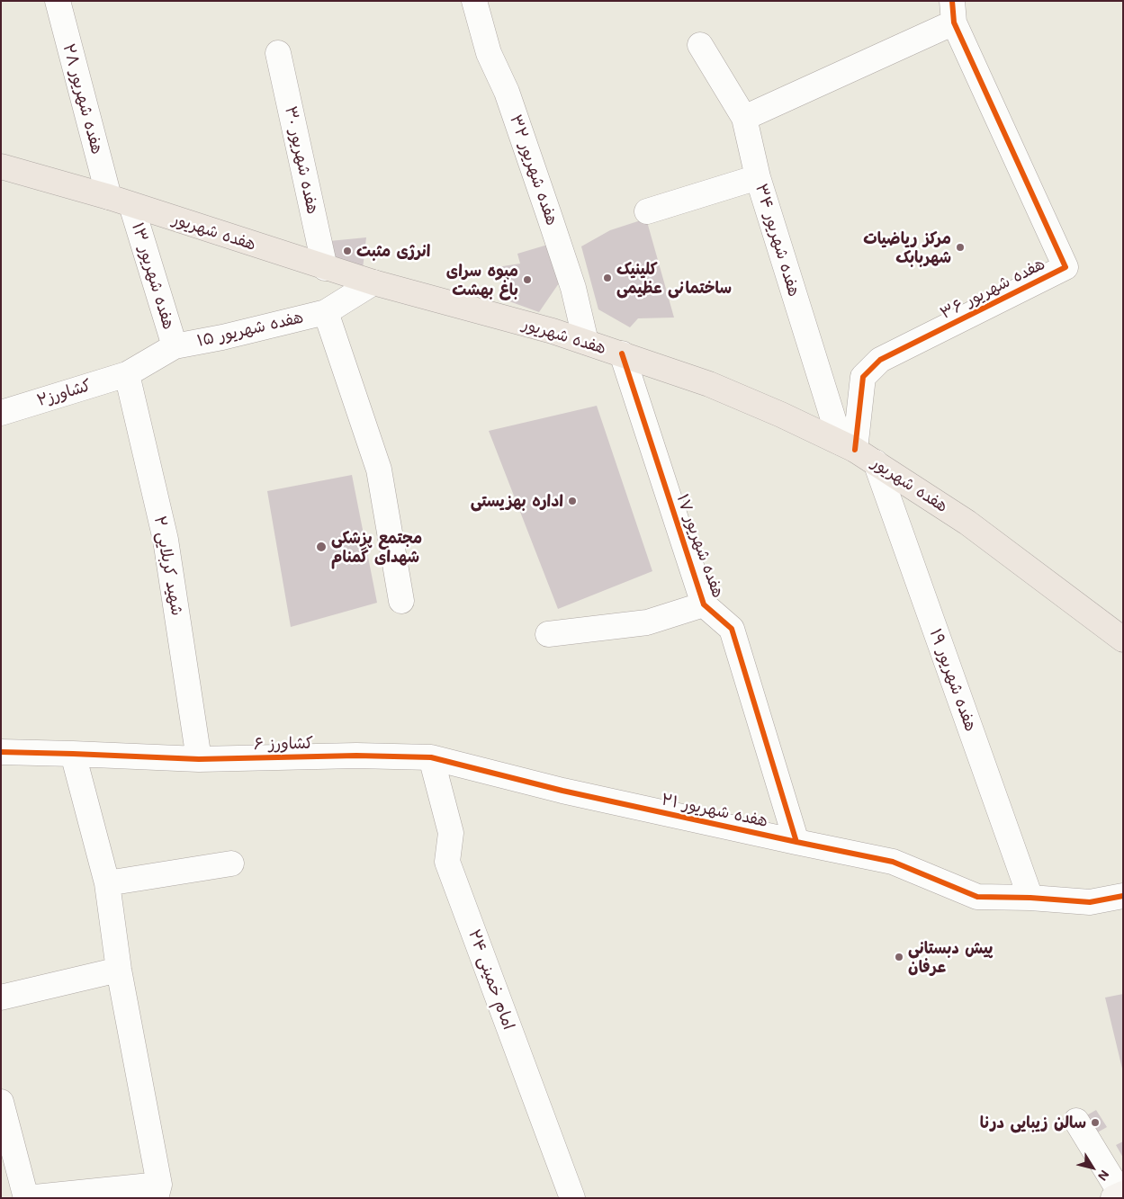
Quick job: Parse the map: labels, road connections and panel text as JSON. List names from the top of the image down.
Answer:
{
  "streets": {
    "main road": ["هفده شهریور"],
    "street": [
      "هفده شهریور ۲۸",
      "هفده شهریور ۳۰",
      "هفده شهریور ۳۲",
      "هفده شهریور ۳۴",
      "هفده شهریور ۱۳",
      "هفده شهریور ۳۶",
      "هفده شهریور ۱۵",
      "کشاورز۲",
      "هفده شهریور ۱۷",
      "شهید کربلایی ۲",
      "هفده شهریور ۱۹",
      "کشاورز ۶",
      "هفده شهریور ۲۱",
      "امام خمینی ۲۴"
    ]
  },
  "crossings": [
    ["هفده شهریور ۲۸", "هفده شهریور"],
    ["هفده شهریور ۳۰", "هفده شهریور"],
    ["هفده شهریور ۳۲", "هفده شهریور"],
    ["هفده شهریور", "هفده شهریور ۳۴"],
    ["هفده شهریور", "هفده شهریور ۱۳"],
    ["هفده شهریور", "هفده شهریور ۳۶"],
    ["هفده شهریور", "هفده شهریور ۱۵"],
    ["هفده شهریور", "هفده شهریور ۱۷"],
    ["هفده شهریور", "هفده شهریور ۱۹"],
    ["هفده شهریور ۳۴", "هفده شهریور ۳۶"],
    ["هفده شهریور ۱۳", "هفده شهریور ۱۵"],
    ["هفده شهریور ۱۵", "کشاورز۲"],
    ["هفده شهریور ۱۵", "شهید کربلایی ۲"],
    ["کشاورز۲", "شهید کربلایی ۲"],
    ["هفده شهریور ۱۷", "هفده شهریور ۲۱"],
    ["شهید کربلایی ۲", "کشاورز ۶"],
    ["هفده شهریور ۱۹", "هفده شهریور ۲۱"],
    ["کشاورز ۶", "هفده شهریور ۲۱"],
    ["کشاورز ۶", "امام خمینی ۲۴"]
  ],
  "places": [
    "مرکز ریاضیات شهربابک",
    "انرژی مثبت",
    "کلینیک ساختمانی عظیمی",
    "میوه سرای باغ بهشت",
    "اداره بهزیستی",
    "مجتمع پزشکی شهدای گمنام",
    "پیش دبستانی عرفان",
    "سالن زیبایی درنا"
  ],
  "north": "bottom right"
}
